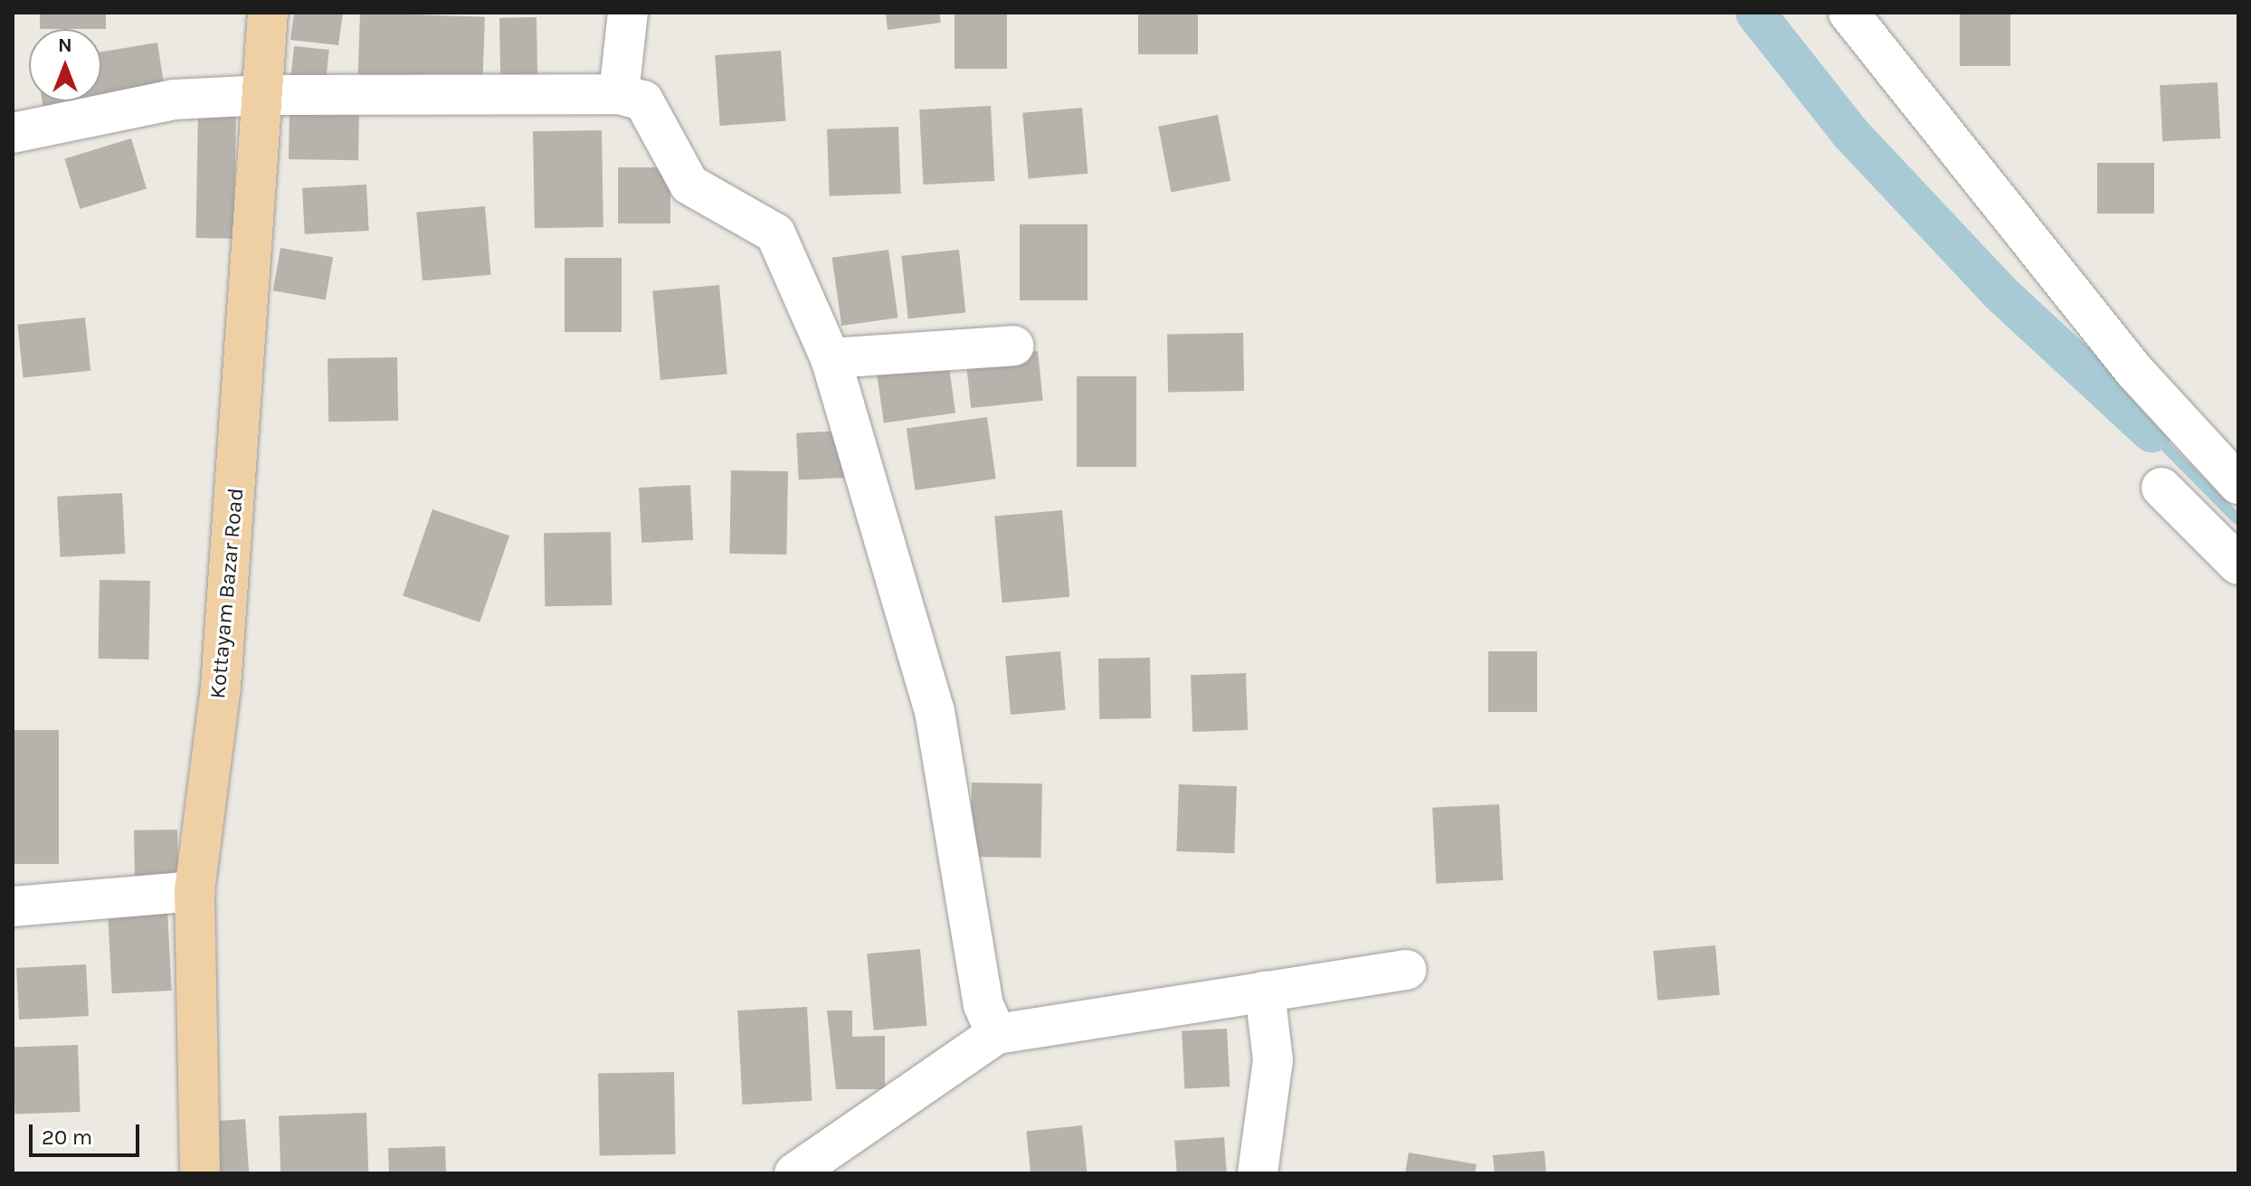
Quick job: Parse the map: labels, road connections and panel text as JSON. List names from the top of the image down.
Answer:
{
  "streets": {
    "main road": ["Kottayam Bazar Road"]
  },
  "scale_bar": "20 m",
  "north": "top"
}
